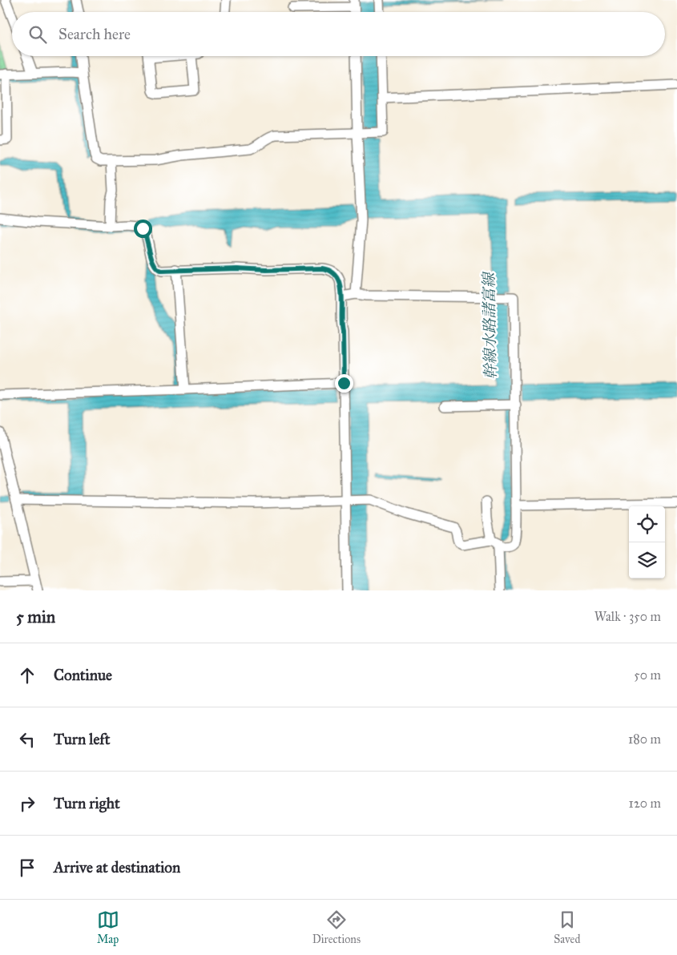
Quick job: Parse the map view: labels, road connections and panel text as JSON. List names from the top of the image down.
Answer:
{
  "water": ["幹線水路諸富線"],
  "page": {
    "search": "Search here",
    "heading": ["5 min", "Walk · 350 m"],
    "list": [
      ["Continue", "50 m"],
      ["Turn left", "180 m"],
      ["Turn right", "120 m"],
      "Arrive at destination"
    ],
    "nav": ["Map", "Directions", "Saved"]
  }
}
